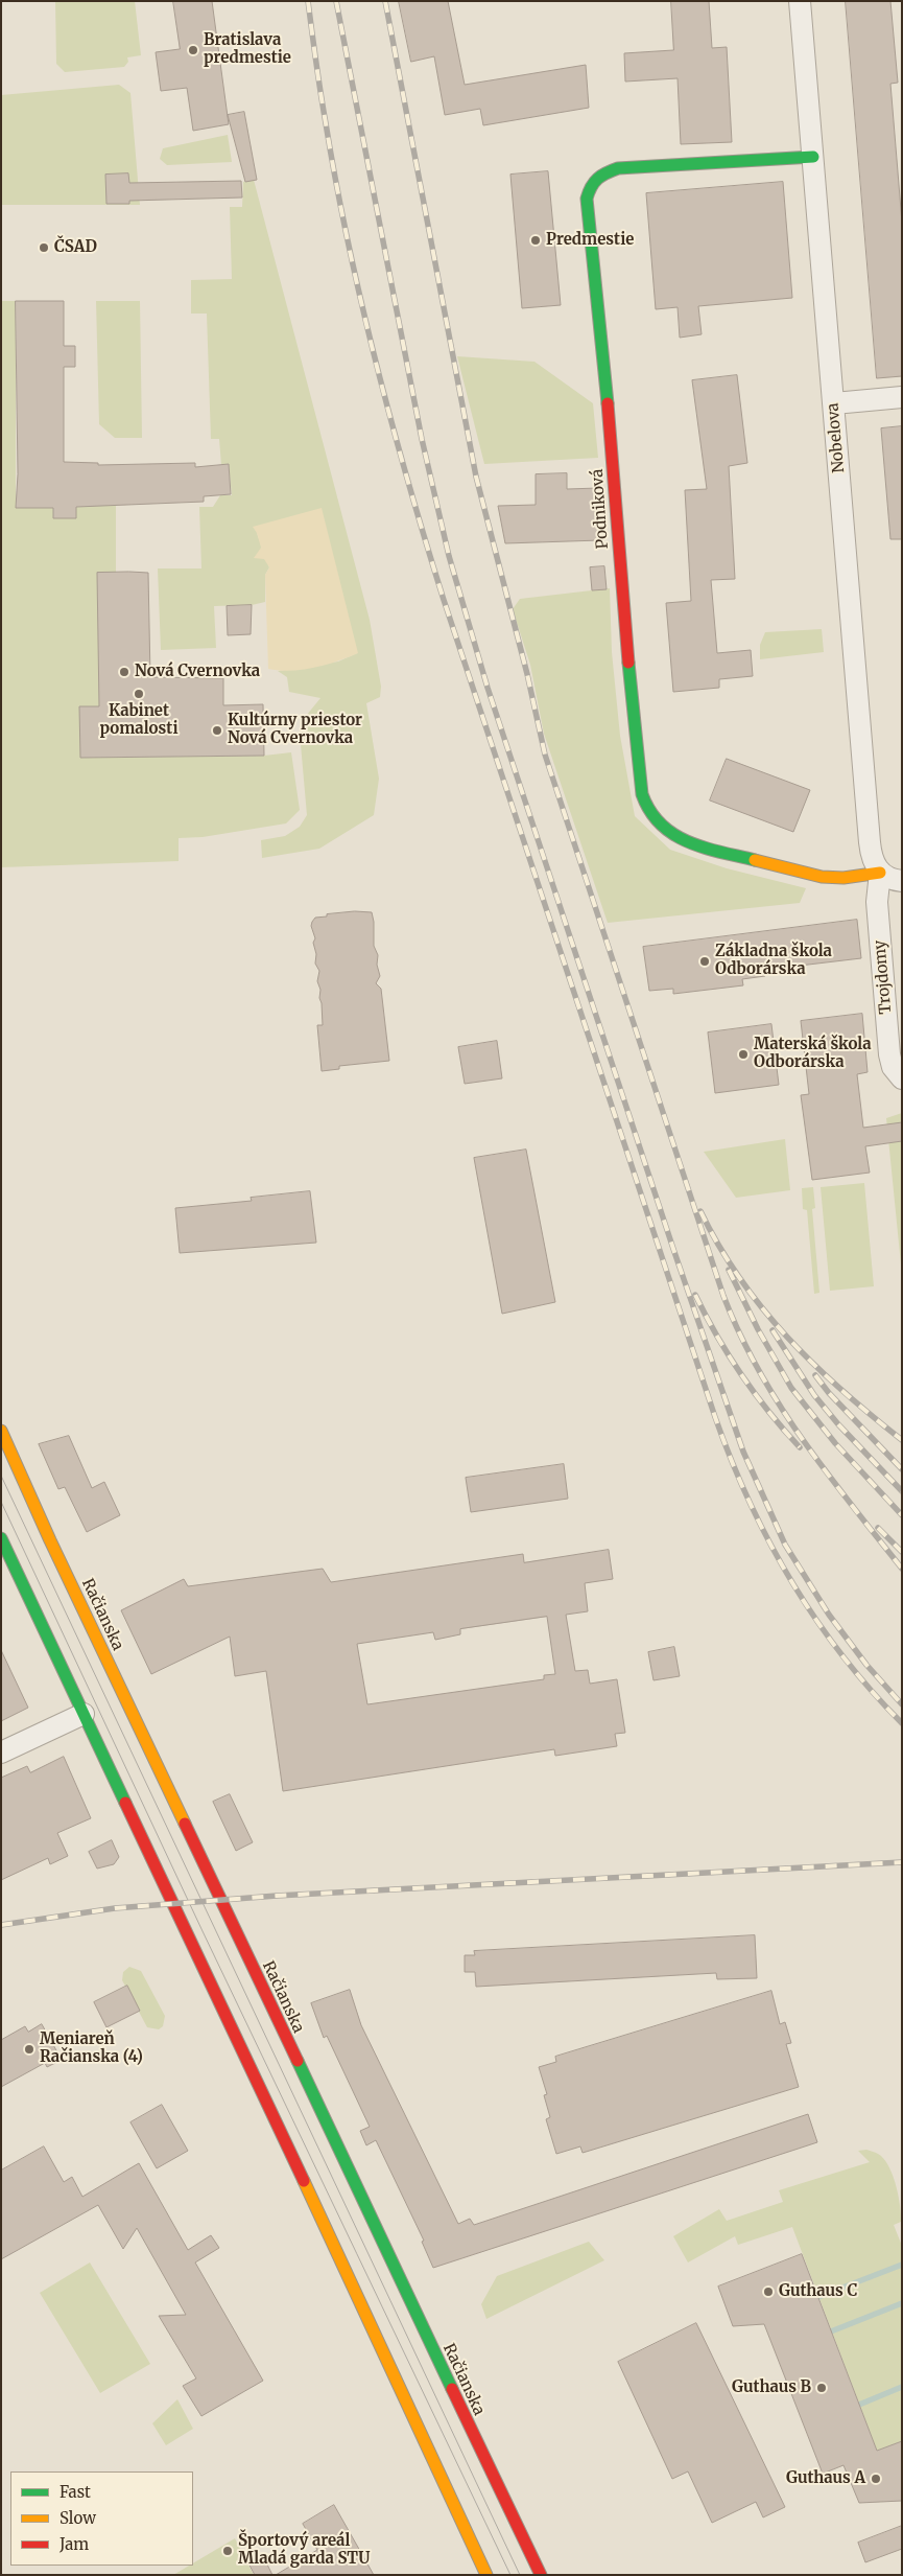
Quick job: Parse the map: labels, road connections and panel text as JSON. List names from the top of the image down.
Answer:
{
  "streets": {
    "main road": ["Podniková", "Račianska"],
    "street": ["Nobelova", "Trojdomy"]
  },
  "crossings": [
    ["Nobelova", "Podniková"],
    ["Nobelova", "Trojdomy"],
    ["Podniková", "Trojdomy"]
  ],
  "places": [
    "Bratislava predmestie",
    "Predmestie",
    "ČSAD",
    "Nová Cvernovka",
    "Kabinet pomalosti",
    "Kultúrny priestor Nová Cvernovka",
    "Základna škola Odborárska",
    "Materská škola Odborárska",
    "Meniareň Račianska (4)",
    "Guthaus C",
    "Guthaus B",
    "Guthaus A",
    "Športový areál Mladá garda STU"
  ],
  "legend": ["Fast", "Slow", "Jam"]
}
